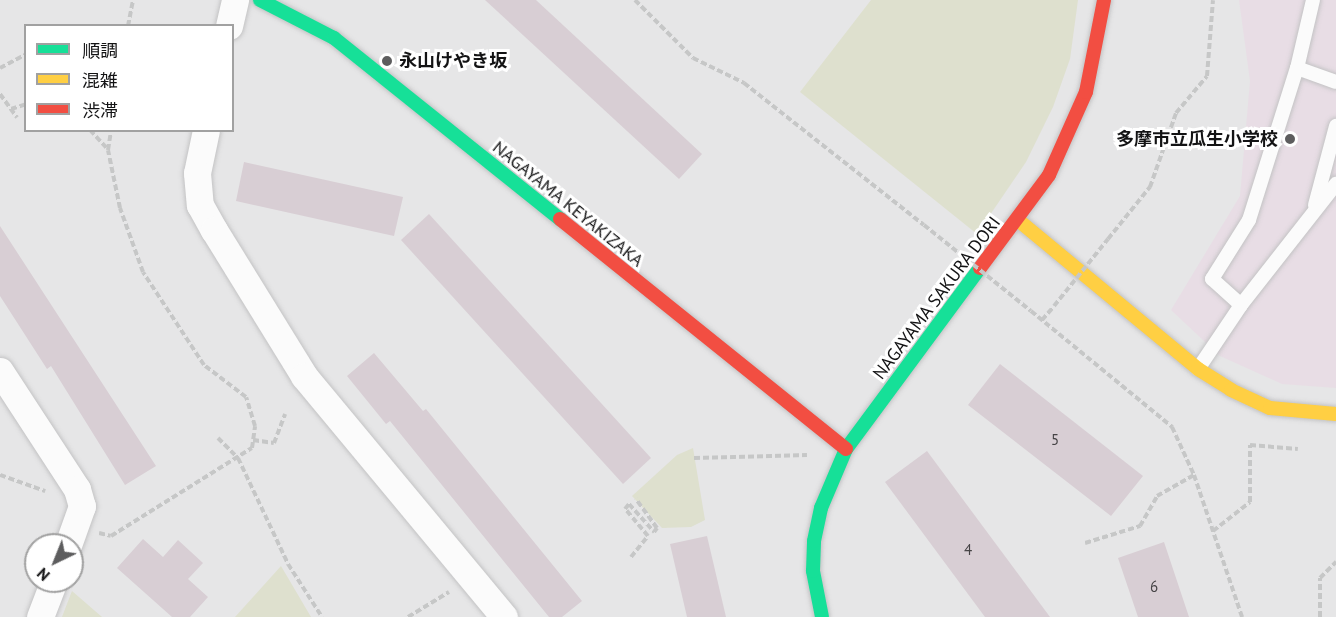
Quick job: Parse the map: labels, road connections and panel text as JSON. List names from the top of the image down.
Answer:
{
  "streets": {
    "street": ["NAGAYAMA KEYAKIZAKA", "NAGAYAMA SAKURA DORI"]
  },
  "crossings": [
    ["NAGAYAMA KEYAKIZAKA", "NAGAYAMA SAKURA DORI"]
  ],
  "places": ["永山けやき坂", "多摩市立瓜生小学校"],
  "house_numbers": ["5", "4", "6"],
  "legend": ["順調", "混雑", "渋滞"],
  "north": "bottom left"
}
